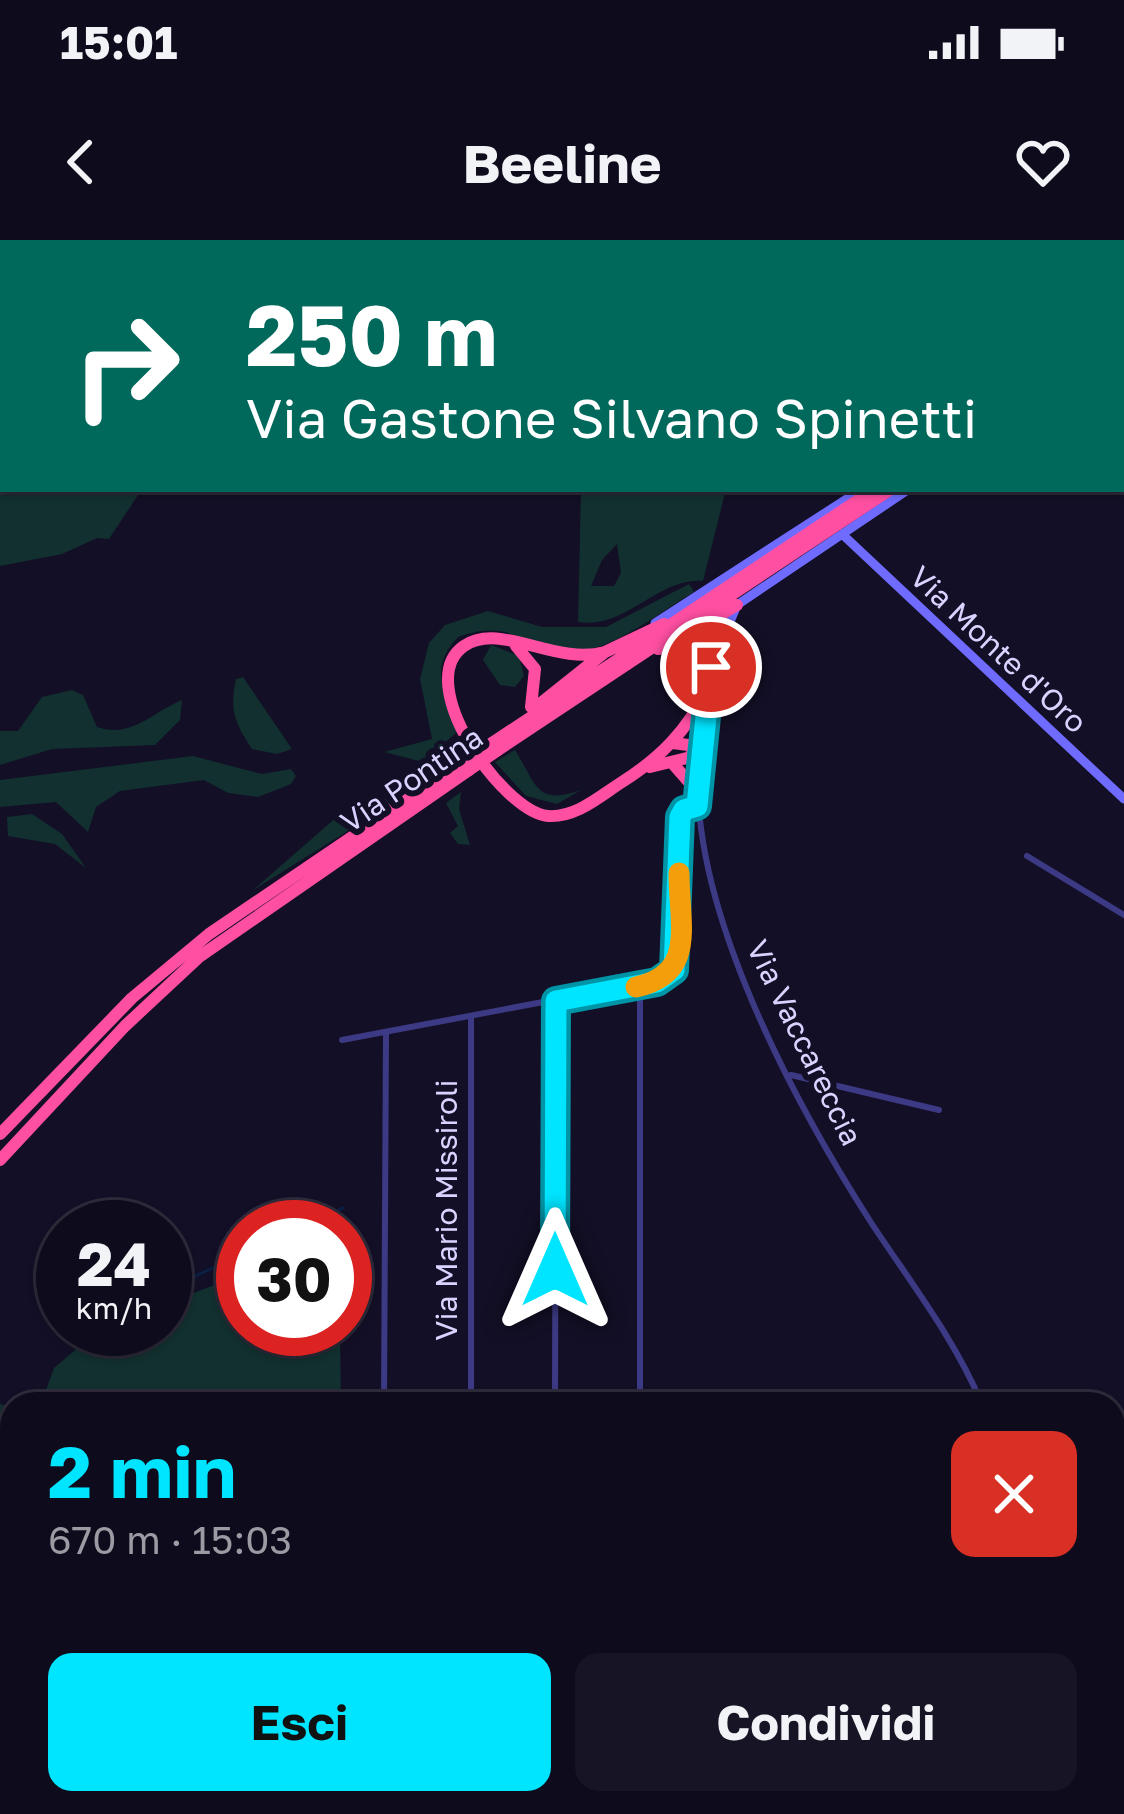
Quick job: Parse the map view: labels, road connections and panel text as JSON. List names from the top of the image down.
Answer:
{
  "streets": {
    "highway": ["Via Pontina"],
    "street": ["Via Monte d'Oro", "Via Vaccareccia", "Via Mario Missiroli"]
  },
  "page": {
    "status": "15:01",
    "header": "Beeline",
    "turn": ["250 m", "Via Gastone Silvano Spinetti"],
    "speed": "24 km/h",
    "limit": "30",
    "heading": ["2 min", "670 m · 15:03"],
    "buttons": ["Esci", "Condividi"]
  }
}
